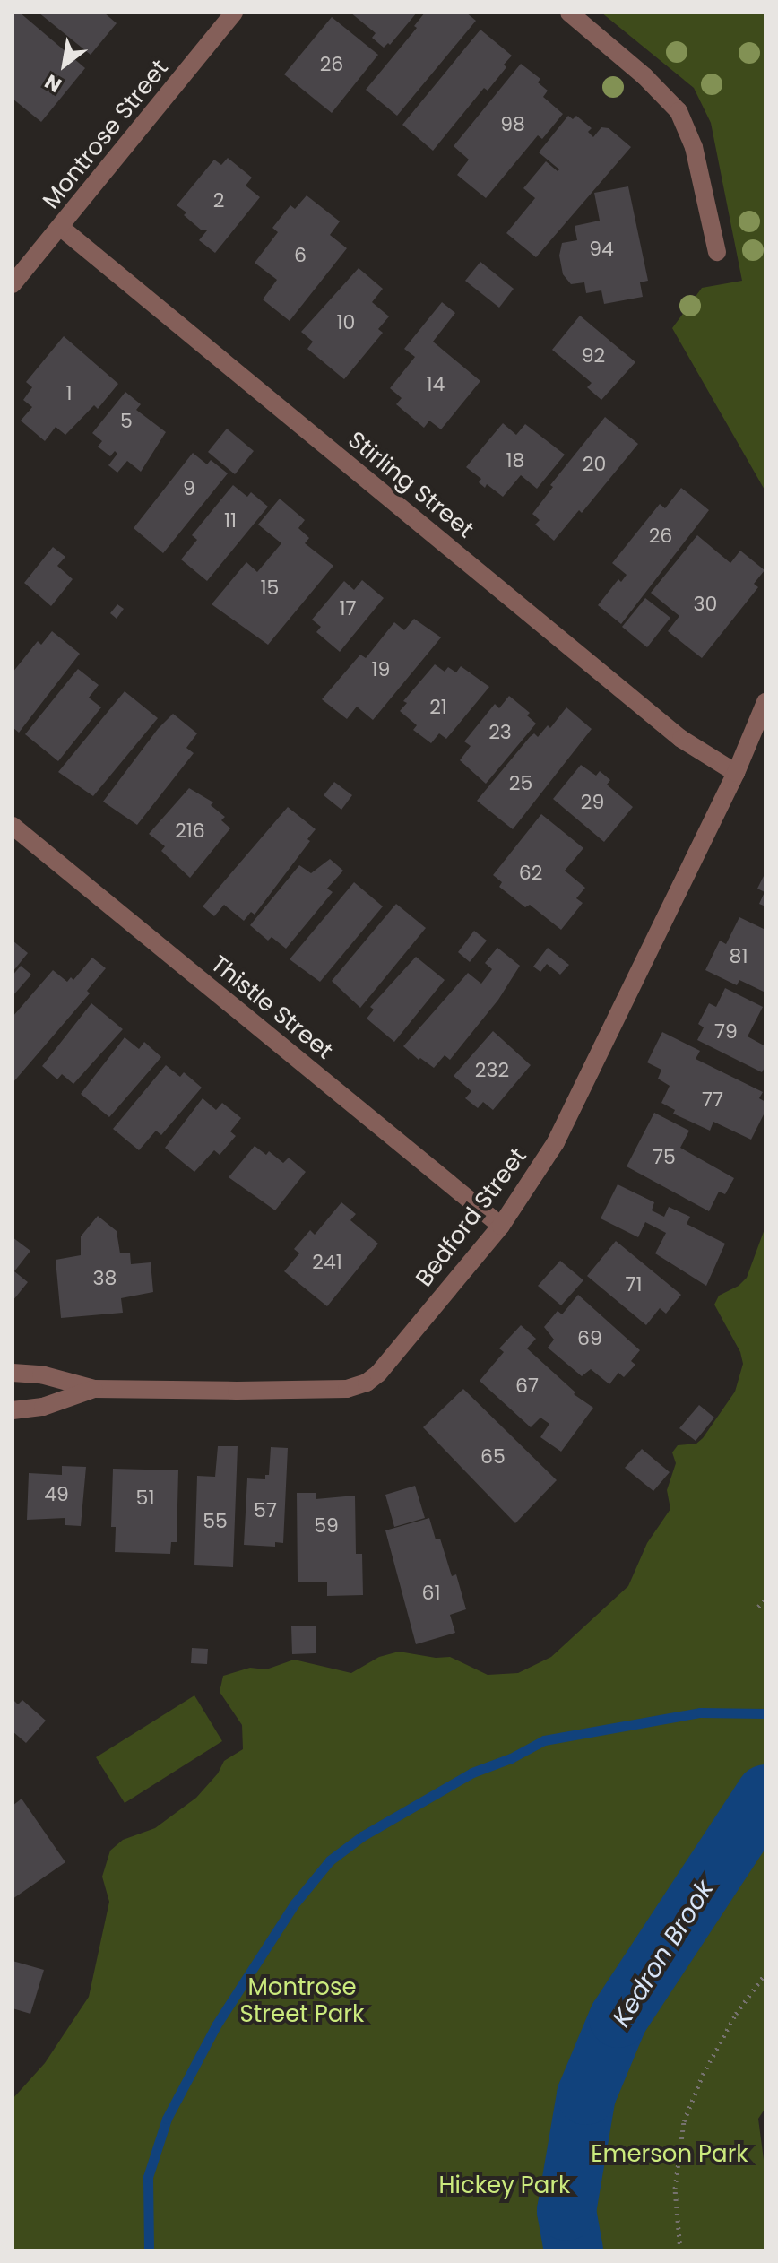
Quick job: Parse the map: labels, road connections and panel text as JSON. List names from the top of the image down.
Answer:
{
  "streets": {
    "street": [
      "Montrose Street",
      "Stirling Street",
      "Thistle Street",
      "Bedford Street"
    ]
  },
  "crossings": [
    ["Montrose Street", "Stirling Street"],
    ["Stirling Street", "Bedford Street"],
    ["Thistle Street", "Bedford Street"]
  ],
  "water": ["Kedron Brook"],
  "parks": ["Montrose Street Park", "Emerson Park", "Hickey Park"],
  "house_numbers": [
    "26",
    "98",
    "2",
    "94",
    "6",
    "10",
    "92",
    "14",
    "1",
    "5",
    "18",
    "20",
    "9",
    "11",
    "26",
    "15",
    "30",
    "17",
    "19",
    "21",
    "23",
    "25",
    "29",
    "216",
    "62",
    "81",
    "79",
    "232",
    "77",
    "75",
    "241",
    "38",
    "71",
    "69",
    "67",
    "65",
    "49",
    "51",
    "57",
    "55",
    "59",
    "61"
  ],
  "north": "bottom left"
}
